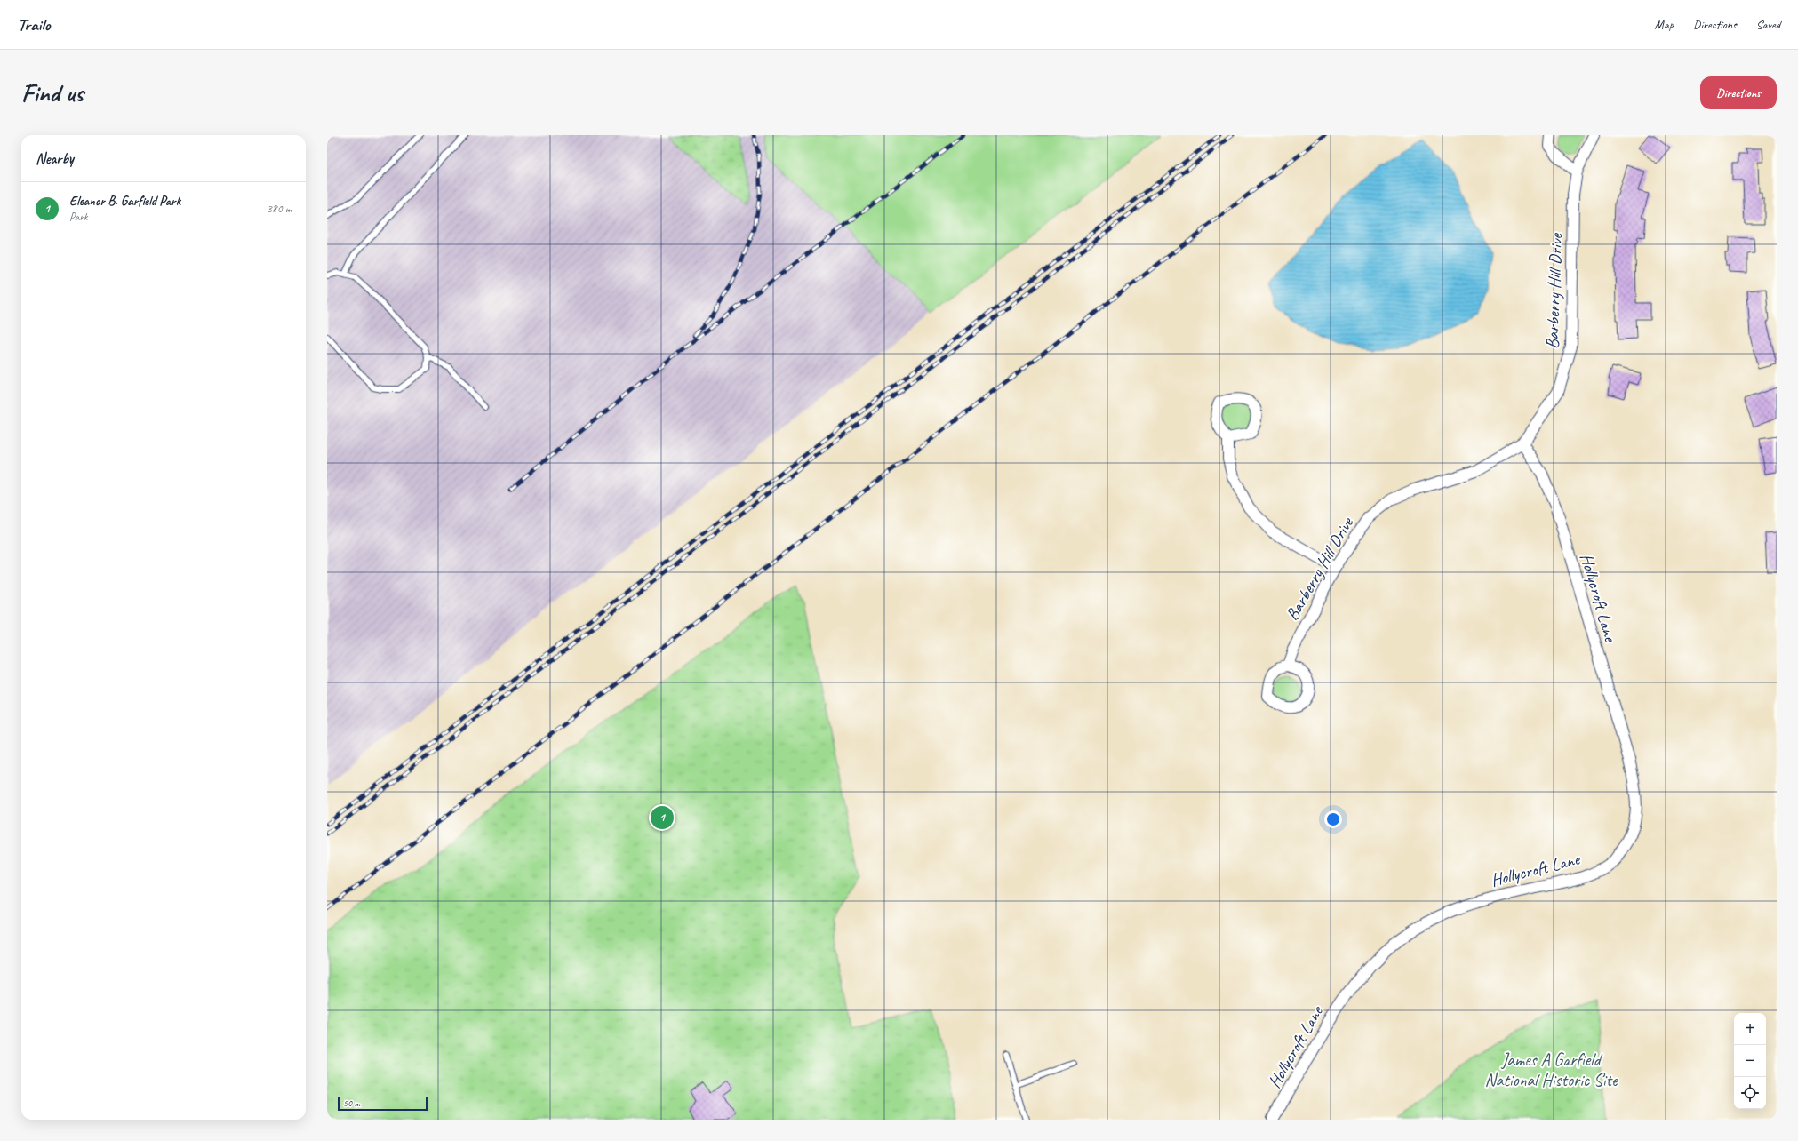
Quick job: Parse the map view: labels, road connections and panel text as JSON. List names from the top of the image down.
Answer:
{
  "streets": {
    "street": ["Barberry Hill Drive", "Hollycroft Lane"]
  },
  "crossings": [
    ["Barberry Hill Drive", "Hollycroft Lane"]
  ],
  "parks": ["James A Garfield National Historic Site"],
  "scale_bar": "50 m",
  "page": {
    "header": "Trailo",
    "nav": ["Map", "Directions", "Saved"],
    "buttons": "Directions",
    "title": "Find us",
    "heading": "Nearby",
    "list": [
      {
        "mark": "1",
        "name": "Eleanor B. Garfield Park",
        "note": "Park",
        "value": "380 m"
      }
    ],
    "pins": "1",
    "map_buttons": ["+", "−"],
    "scale": "50 m"
  }
}
